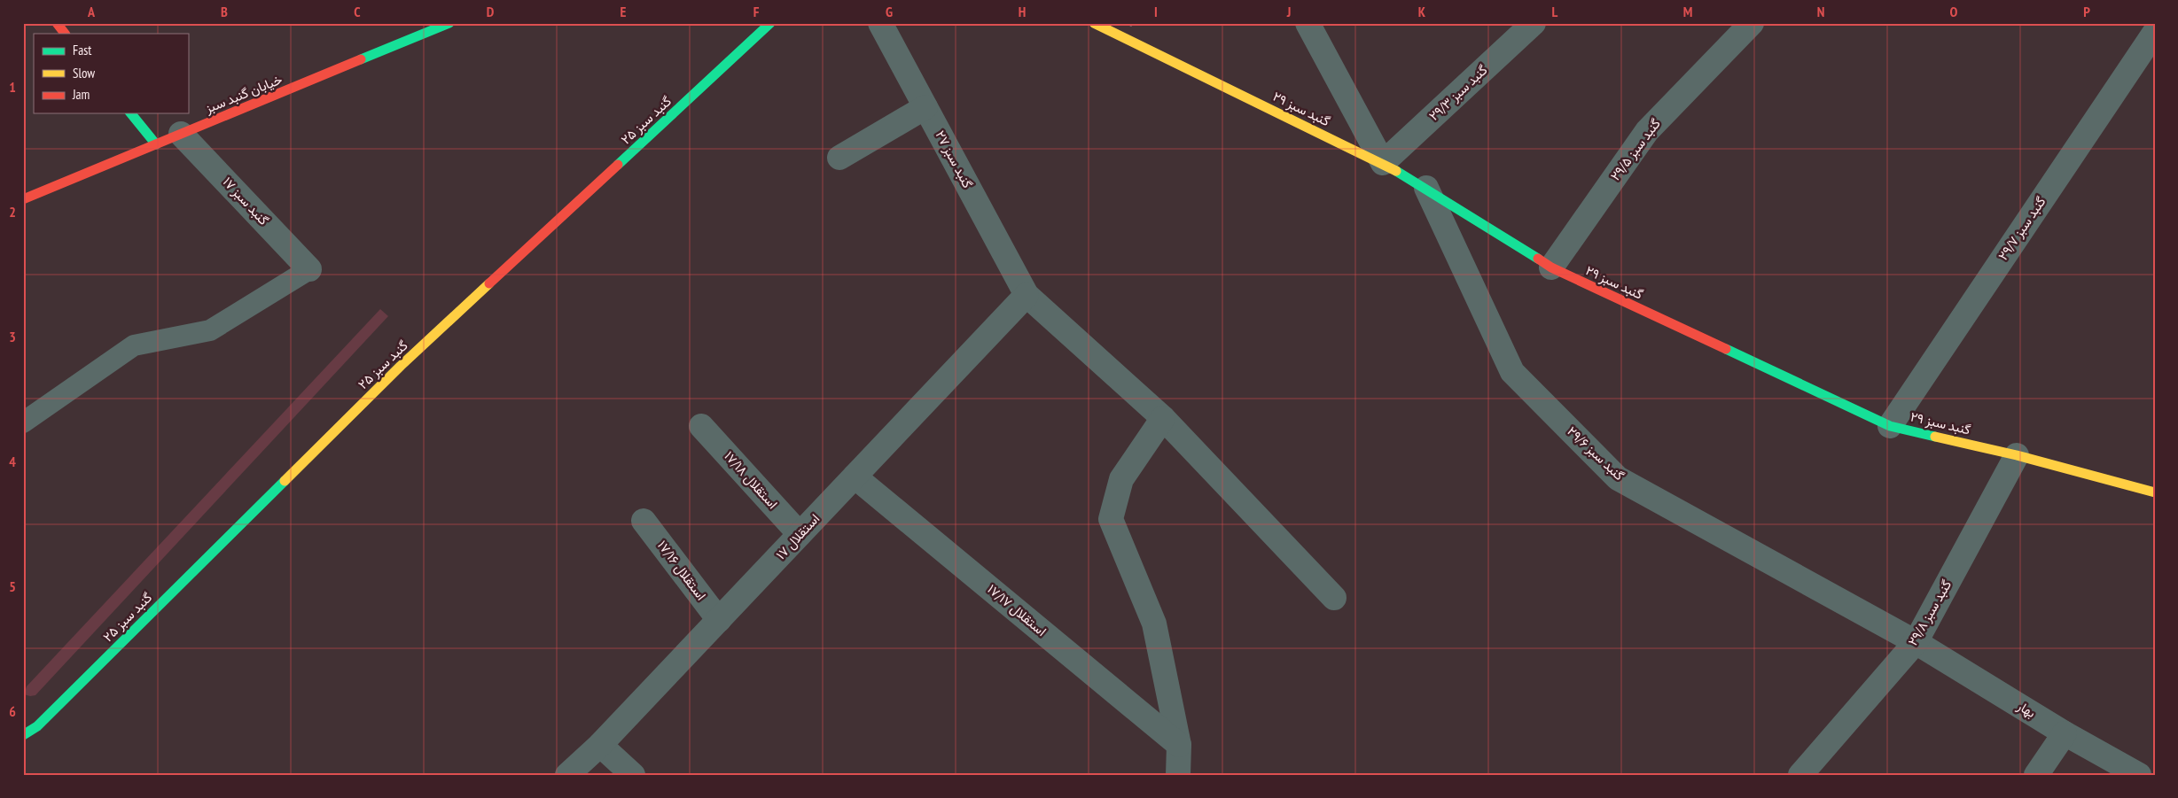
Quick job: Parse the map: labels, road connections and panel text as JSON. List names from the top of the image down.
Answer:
{
  "streets": {
    "street": [
      "گنبد سبز ۲۹/۳",
      "خیابان گنبد سبز",
      "گنبد سبز ۲۹",
      "گنبد سبز ۲۵",
      "گنبد سبز ۲۹/۵",
      "گنبد سبز ۲۷",
      "گنبد سبز ۱۷",
      "گنبد سبز ۲۹/۷",
      "گنبد سبز ۲۹/۶",
      "استقلال ۱۷/۱۸",
      "استقلال ۱۷",
      "استقلال ۱۷/۱۶",
      "استقلال ۱۷/۱۷",
      "گنبد سبز ۲۹/۸",
      "بهار"
    ]
  },
  "crossings": [
    ["گنبد سبز ۲۹/۳", "گنبد سبز ۲۹"],
    ["خیابان گنبد سبز", "گنبد سبز ۱۷"],
    ["گنبد سبز ۲۹", "گنبد سبز ۲۹/۵"],
    ["گنبد سبز ۲۹", "گنبد سبز ۲۹/۷"],
    ["گنبد سبز ۲۹", "گنبد سبز ۲۹/۶"],
    ["گنبد سبز ۲۹", "گنبد سبز ۲۹/۸"],
    ["گنبد سبز ۲۷", "استقلال ۱۷"],
    ["گنبد سبز ۲۹/۶", "گنبد سبز ۲۹/۸"],
    ["گنبد سبز ۲۹/۶", "بهار"],
    ["استقلال ۱۷/۱۸", "استقلال ۱۷"],
    ["استقلال ۱۷", "استقلال ۱۷/۱۶"],
    ["استقلال ۱۷", "استقلال ۱۷/۱۷"],
    ["گنبد سبز ۲۹/۸", "بهار"]
  ],
  "legend": ["Fast", "Slow", "Jam"],
  "grid": {
    "columns": [
      "A",
      "B",
      "C",
      "D",
      "E",
      "F",
      "G",
      "H",
      "I",
      "J",
      "K",
      "L",
      "M",
      "N",
      "O",
      "P"
    ],
    "rows": [
      "1",
      "2",
      "3",
      "4",
      "5",
      "6"
    ]
  }
}
